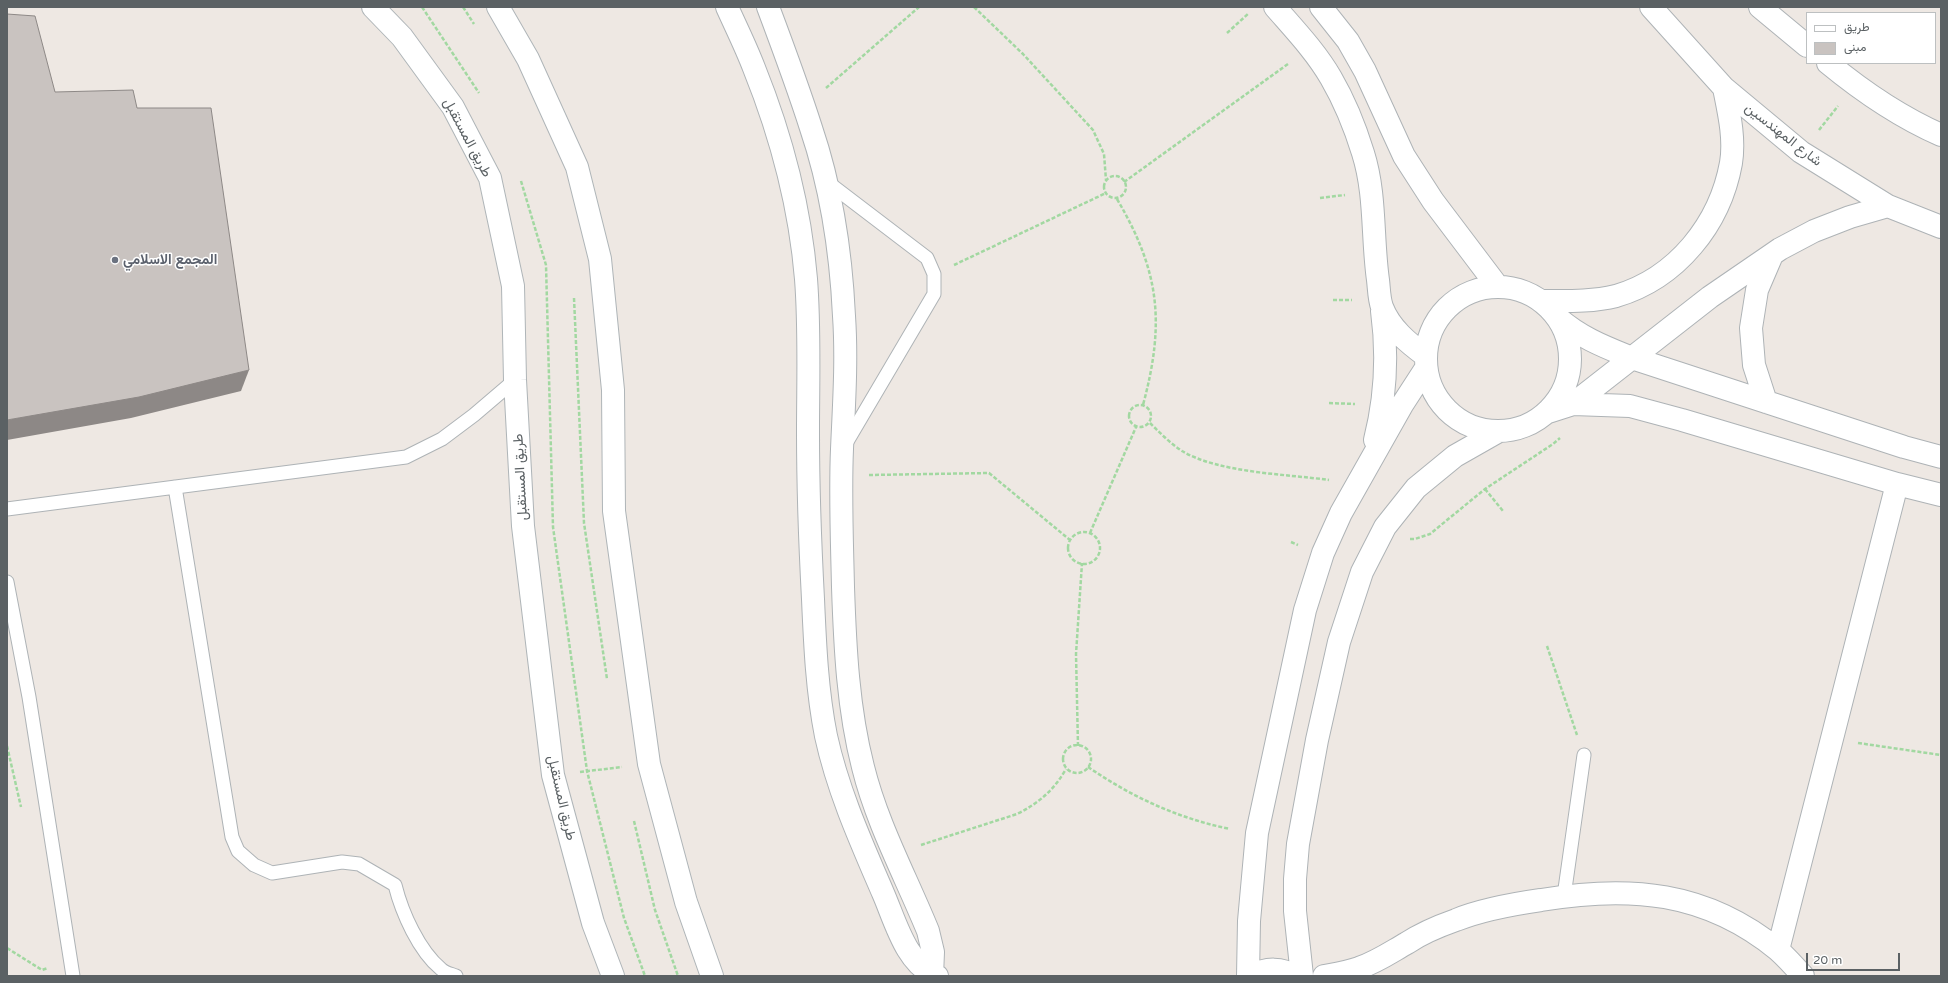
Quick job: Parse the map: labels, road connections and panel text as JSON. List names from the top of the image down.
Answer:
{
  "streets": {
    "street": ["شارع المهندسين", "طريق المستقبل"]
  },
  "places": ["المجمع الاسلامي"],
  "legend": ["طريق", "مبنى"],
  "scale_bar": "20 m"
}
